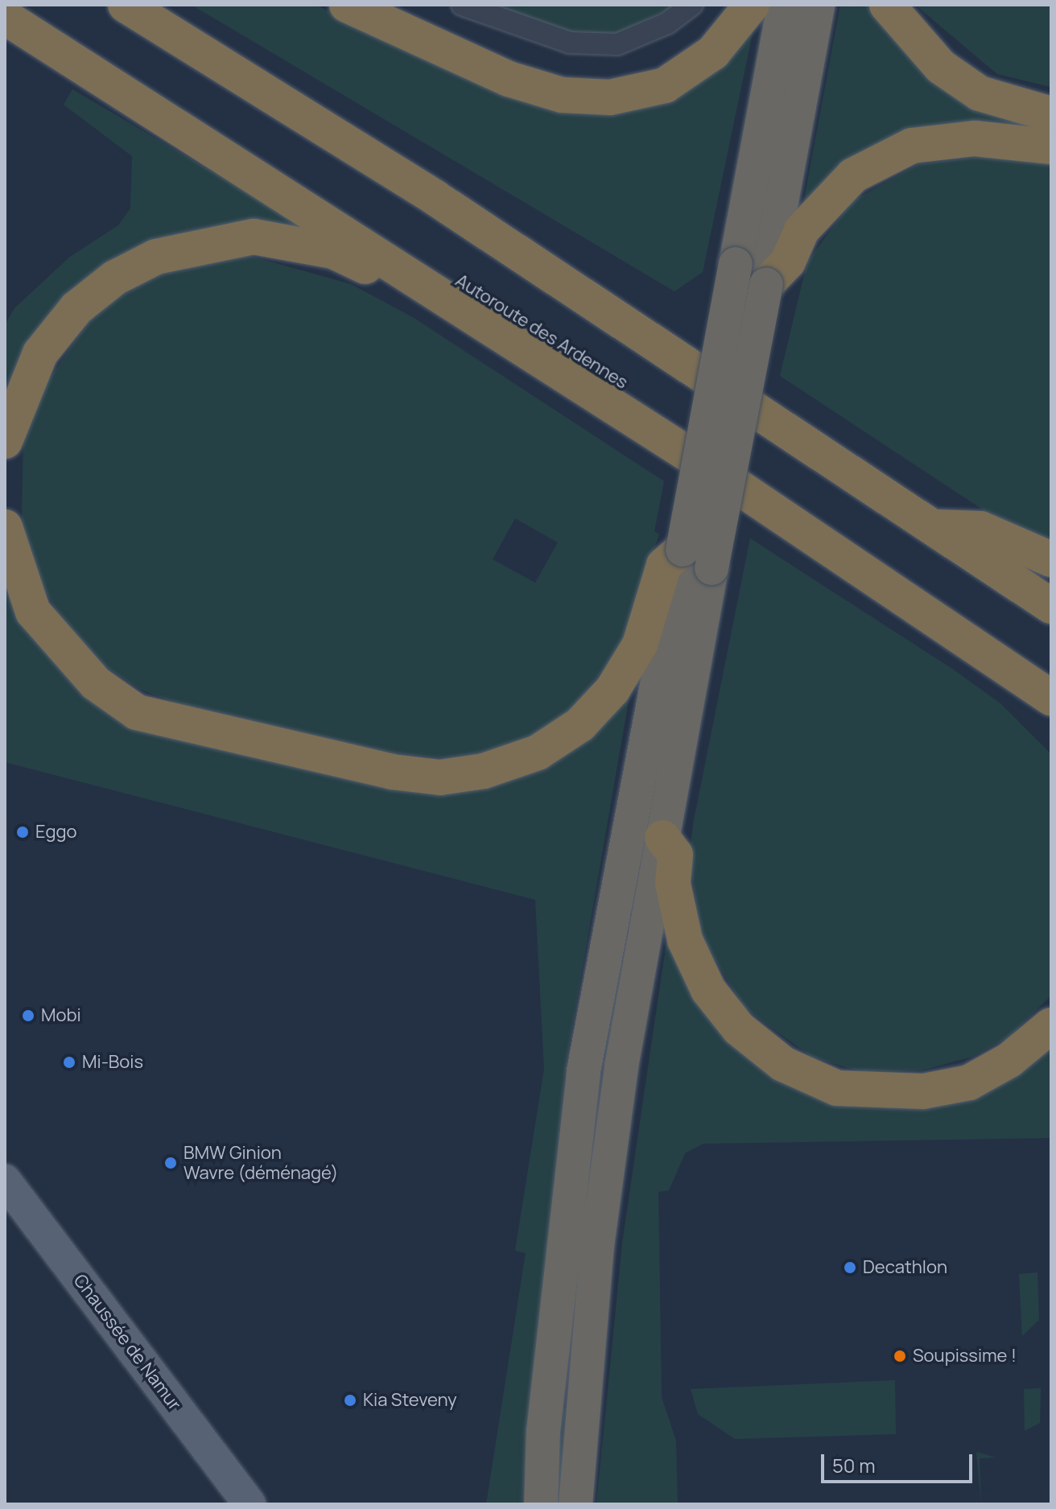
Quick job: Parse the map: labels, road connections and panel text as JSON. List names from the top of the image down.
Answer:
{
  "streets": {
    "highway": ["Autoroute des Ardennes"],
    "main road": ["Chaussée de Namur"]
  },
  "places": [
    "Eggo",
    "Mobi",
    "Mi-Bois",
    "BMW Ginion Wavre (déménagé)",
    "Decathlon",
    "Soupissime !",
    "Kia Steveny"
  ],
  "scale_bar": "50 m"
}
